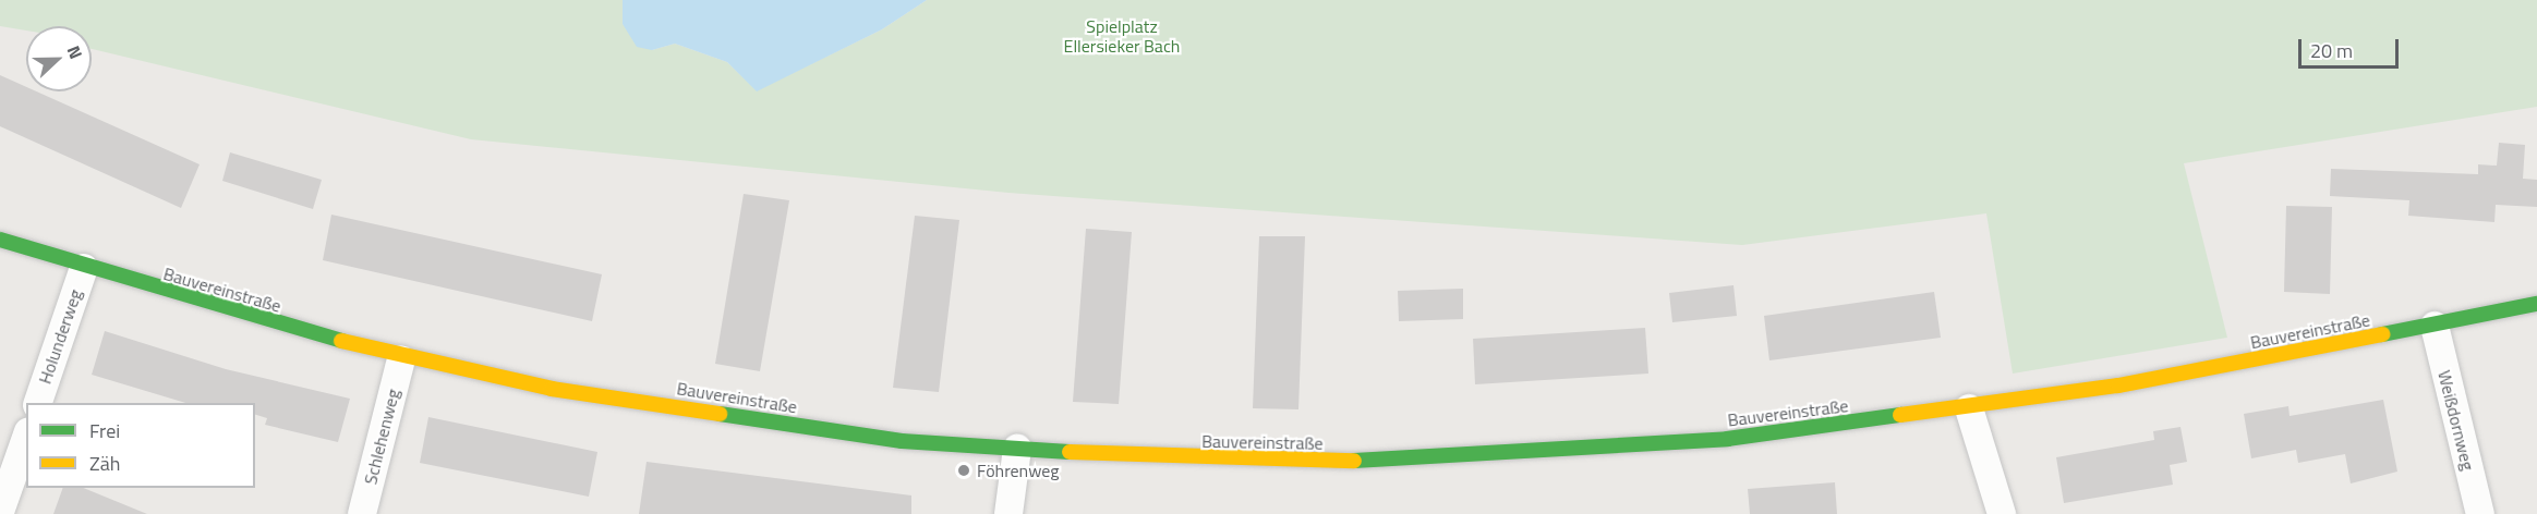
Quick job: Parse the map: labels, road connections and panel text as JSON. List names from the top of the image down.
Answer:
{
  "streets": {
    "street": [
      "Bauvereinstraße",
      "Holunderweg",
      "Weißdornweg",
      "Schlehenweg"
    ]
  },
  "crossings": [
    ["Bauvereinstraße", "Holunderweg"],
    ["Bauvereinstraße", "Weißdornweg"],
    ["Bauvereinstraße", "Schlehenweg"]
  ],
  "parks": ["Spielplatz Ellersieker Bach"],
  "places": ["Föhrenweg"],
  "legend": ["Frei", "Zäh"],
  "scale_bar": "20 m",
  "north": "right"
}
